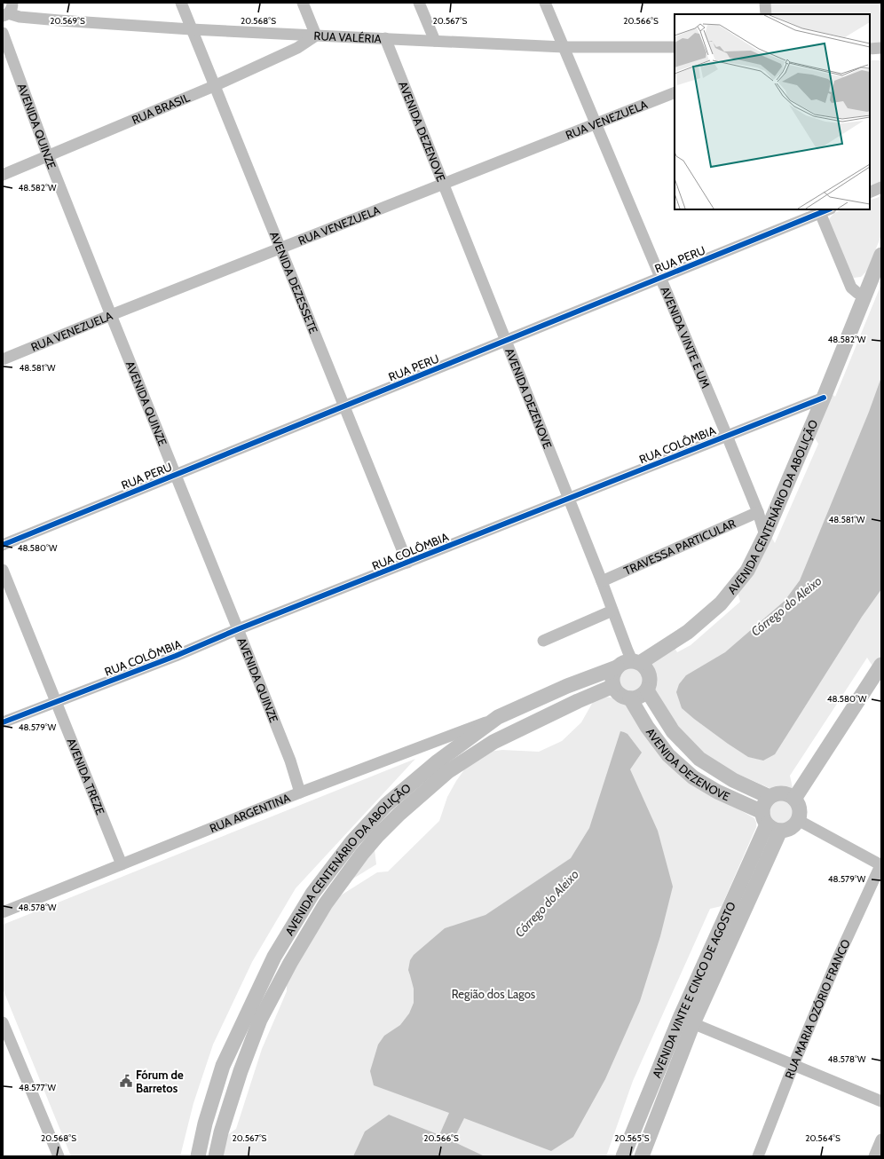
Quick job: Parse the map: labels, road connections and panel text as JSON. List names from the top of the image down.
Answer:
{
  "streets": {
    "street": [
      "RUA VALÉRIA",
      "RUA BRASIL",
      "RUA VENEZUELA",
      "AVENIDA QUINZE",
      "AVENIDA DEZENOVE",
      "RUA PERU",
      "AVENIDA DEZESSETE",
      "AVENIDA VINTE E UM",
      "RUA COLÔMBIA",
      "AVENIDA CENTENÁRIO DA ABOLIÇÃO",
      "TRAVESSA PARTICULAR",
      "AVENIDA TREZE",
      "RUA ARGENTINA",
      "AVENIDA VINTE E CINCO DE AGOSTO",
      "RUA MARIA OZÓRIO FRANCO"
    ]
  },
  "crossings": [
    ["RUA VALÉRIA", "RUA BRASIL"],
    ["RUA VALÉRIA", "AVENIDA DEZENOVE"],
    ["RUA VALÉRIA", "AVENIDA DEZESSETE"],
    ["RUA VALÉRIA", "AVENIDA VINTE E UM"],
    ["RUA BRASIL", "AVENIDA QUINZE"],
    ["RUA BRASIL", "AVENIDA DEZESSETE"],
    ["RUA VENEZUELA", "AVENIDA QUINZE"],
    ["RUA VENEZUELA", "AVENIDA DEZENOVE"],
    ["RUA VENEZUELA", "AVENIDA DEZESSETE"],
    ["RUA VENEZUELA", "AVENIDA VINTE E UM"],
    ["AVENIDA QUINZE", "RUA PERU"],
    ["AVENIDA QUINZE", "RUA COLÔMBIA"],
    ["AVENIDA QUINZE", "RUA ARGENTINA"],
    ["AVENIDA DEZENOVE", "RUA PERU"],
    ["AVENIDA DEZENOVE", "RUA COLÔMBIA"],
    ["AVENIDA DEZENOVE", "AVENIDA CENTENÁRIO DA ABOLIÇÃO"],
    ["AVENIDA DEZENOVE", "TRAVESSA PARTICULAR"],
    ["AVENIDA DEZENOVE", "AVENIDA VINTE E CINCO DE AGOSTO"],
    ["RUA PERU", "AVENIDA DEZESSETE"],
    ["RUA PERU", "AVENIDA VINTE E UM"],
    ["AVENIDA DEZESSETE", "RUA COLÔMBIA"],
    ["AVENIDA VINTE E UM", "RUA COLÔMBIA"],
    ["AVENIDA VINTE E UM", "AVENIDA CENTENÁRIO DA ABOLIÇÃO"],
    ["AVENIDA VINTE E UM", "TRAVESSA PARTICULAR"],
    ["RUA COLÔMBIA", "AVENIDA CENTENÁRIO DA ABOLIÇÃO"],
    ["RUA COLÔMBIA", "AVENIDA TREZE"],
    ["AVENIDA CENTENÁRIO DA ABOLIÇÃO", "RUA ARGENTINA"],
    ["AVENIDA TREZE", "RUA ARGENTINA"]
  ],
  "water": ["Córrego do Aleixo"],
  "parks": ["Região dos Lagos"],
  "places": {
    "public building": ["Fórum de Barretos"]
  },
  "coordinates": [
    "20.569°S",
    "20.568°S",
    "20.567°S",
    "20.566°S",
    "48.582°W",
    "48.581°W",
    "48.580°W",
    "48.579°W",
    "48.578°W",
    "48.577°W",
    "20.565°S",
    "20.564°S"
  ]
}
